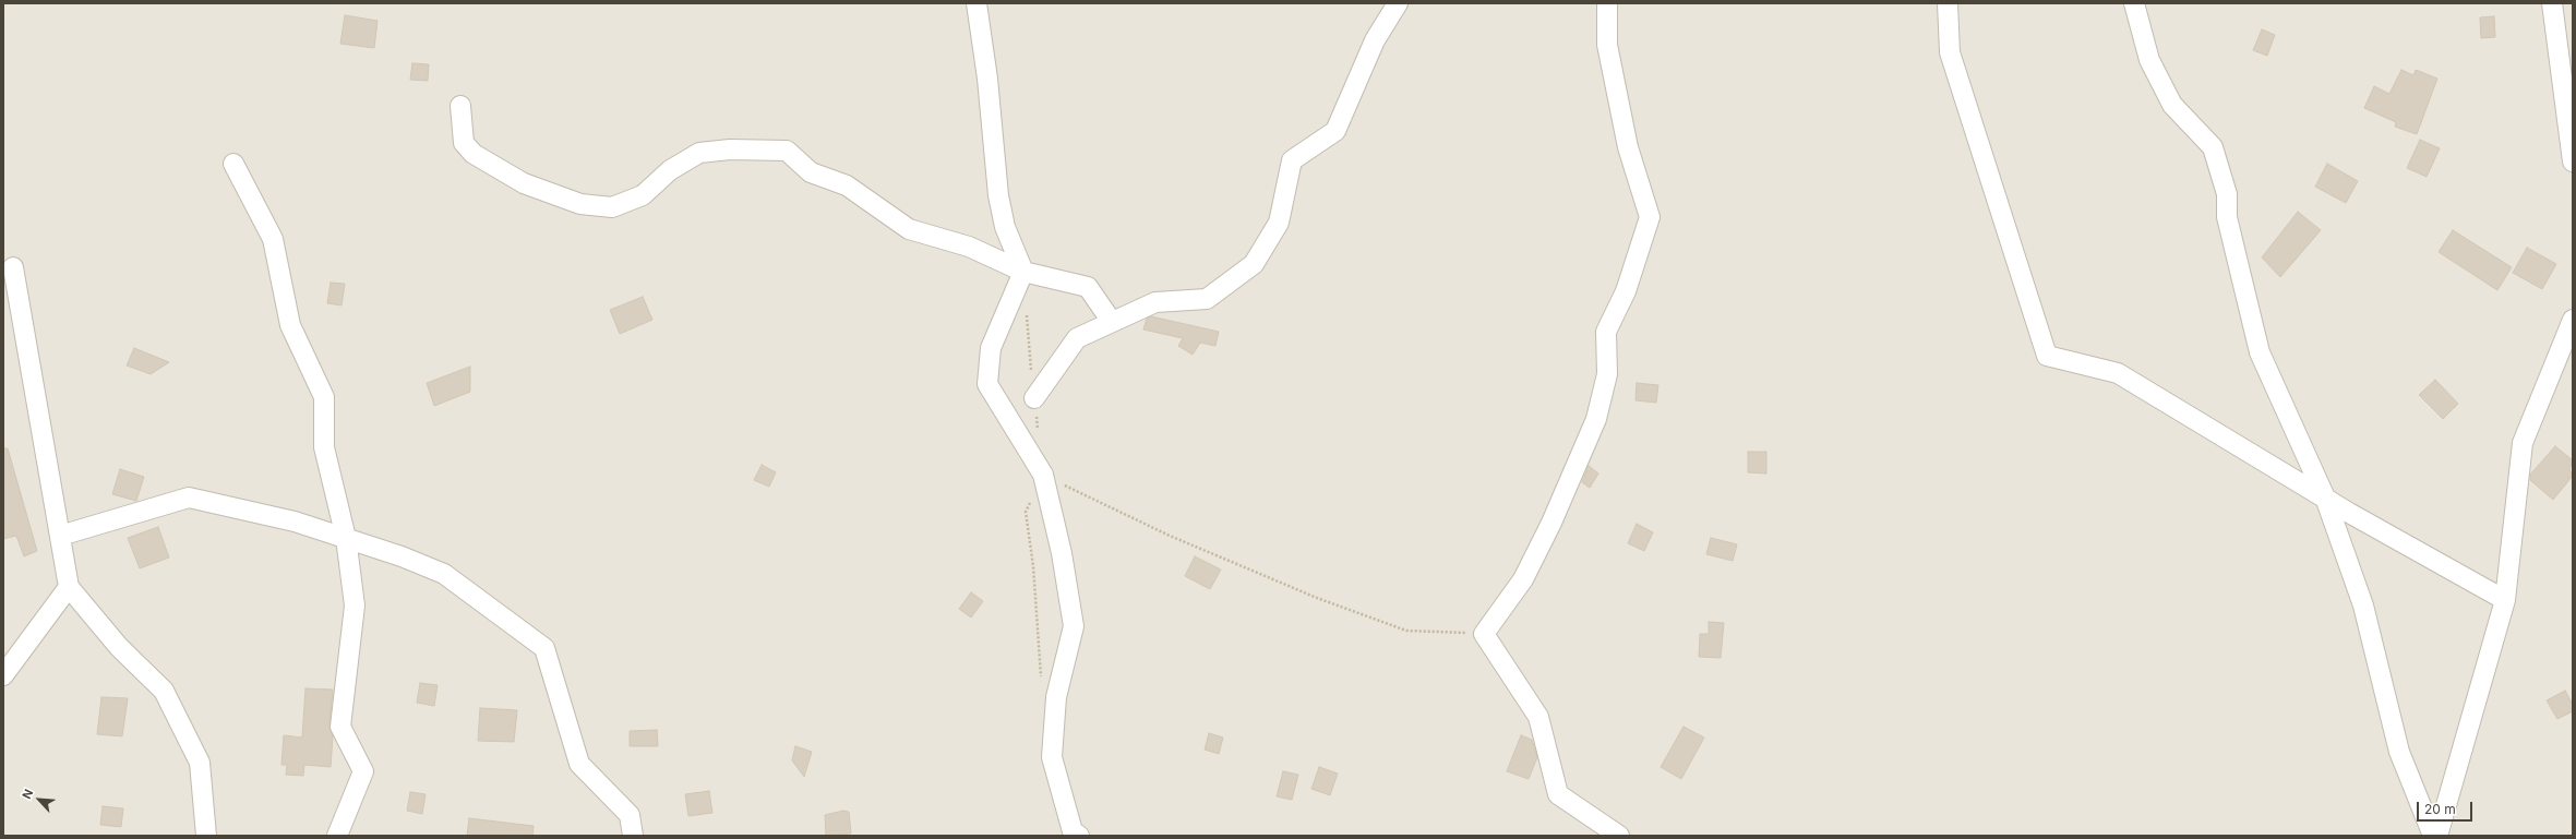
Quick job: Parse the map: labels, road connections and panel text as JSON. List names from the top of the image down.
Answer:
{
  "scale_bar": "20 m",
  "north": "top left"
}
